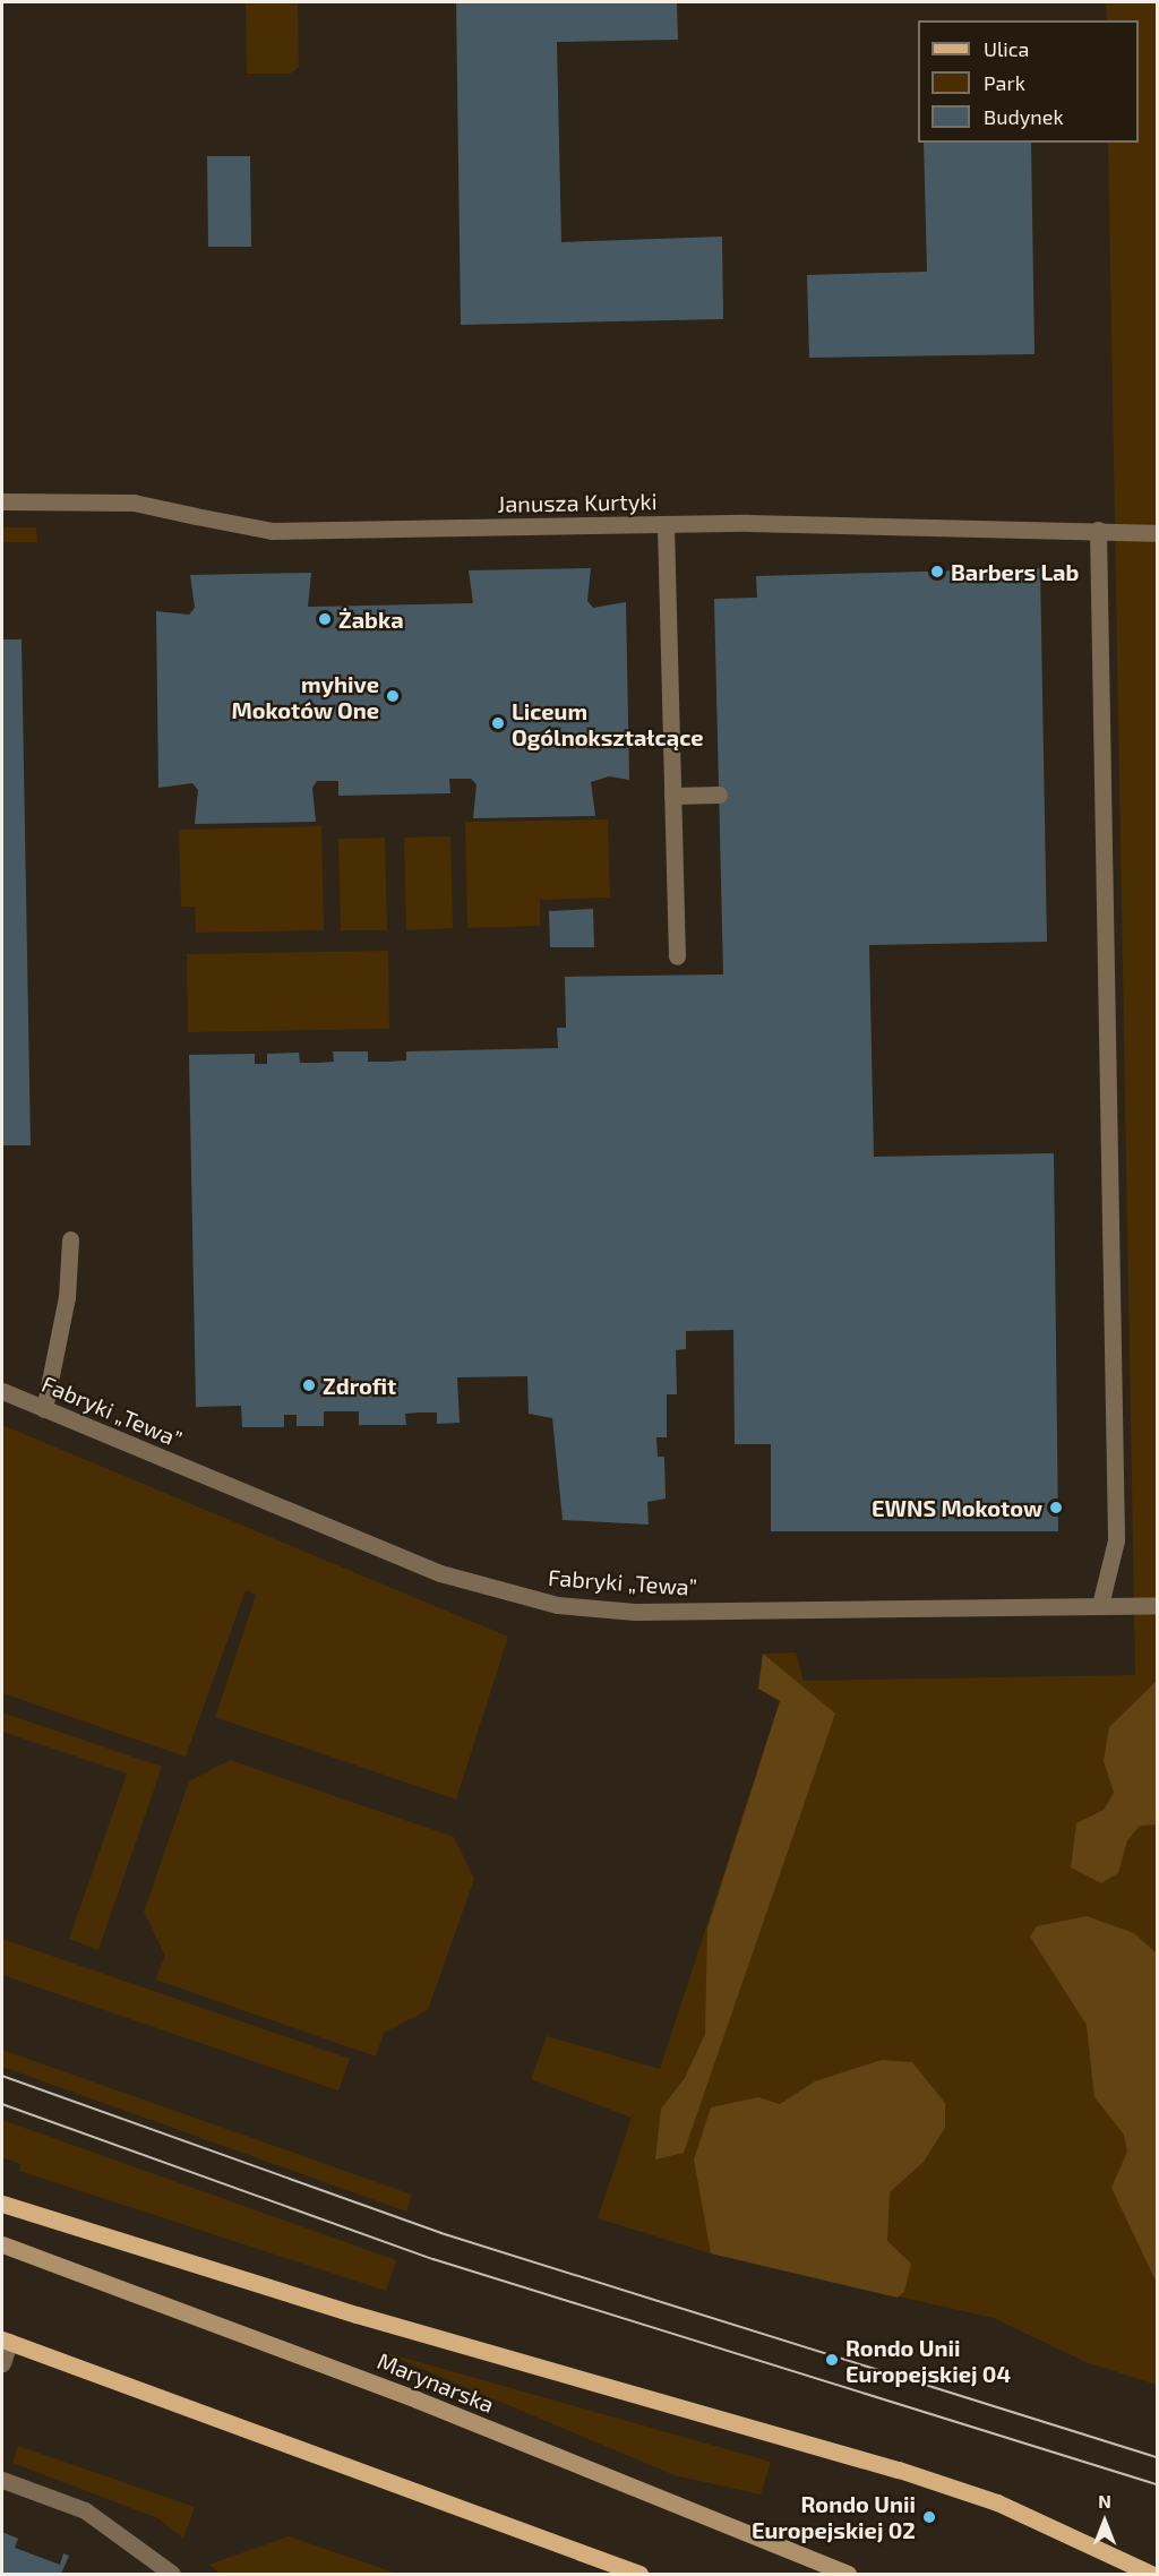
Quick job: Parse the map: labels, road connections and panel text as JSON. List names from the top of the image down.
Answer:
{
  "streets": {
    "main road": ["Marynarska"],
    "street": ["Janusza Kurtyki", "Fabryki „Tewa”"]
  },
  "places": [
    "Barbers Lab",
    "Żabka",
    "myhive Mokotów One",
    "Liceum Ogólnokształcące",
    "Zdrofit",
    "EWNS Mokotow",
    "Rondo Unii Europejskiej 04",
    "Rondo Unii Europejskiej 02"
  ],
  "legend": ["Ulica", "Park", "Budynek"],
  "north": "top"
}
